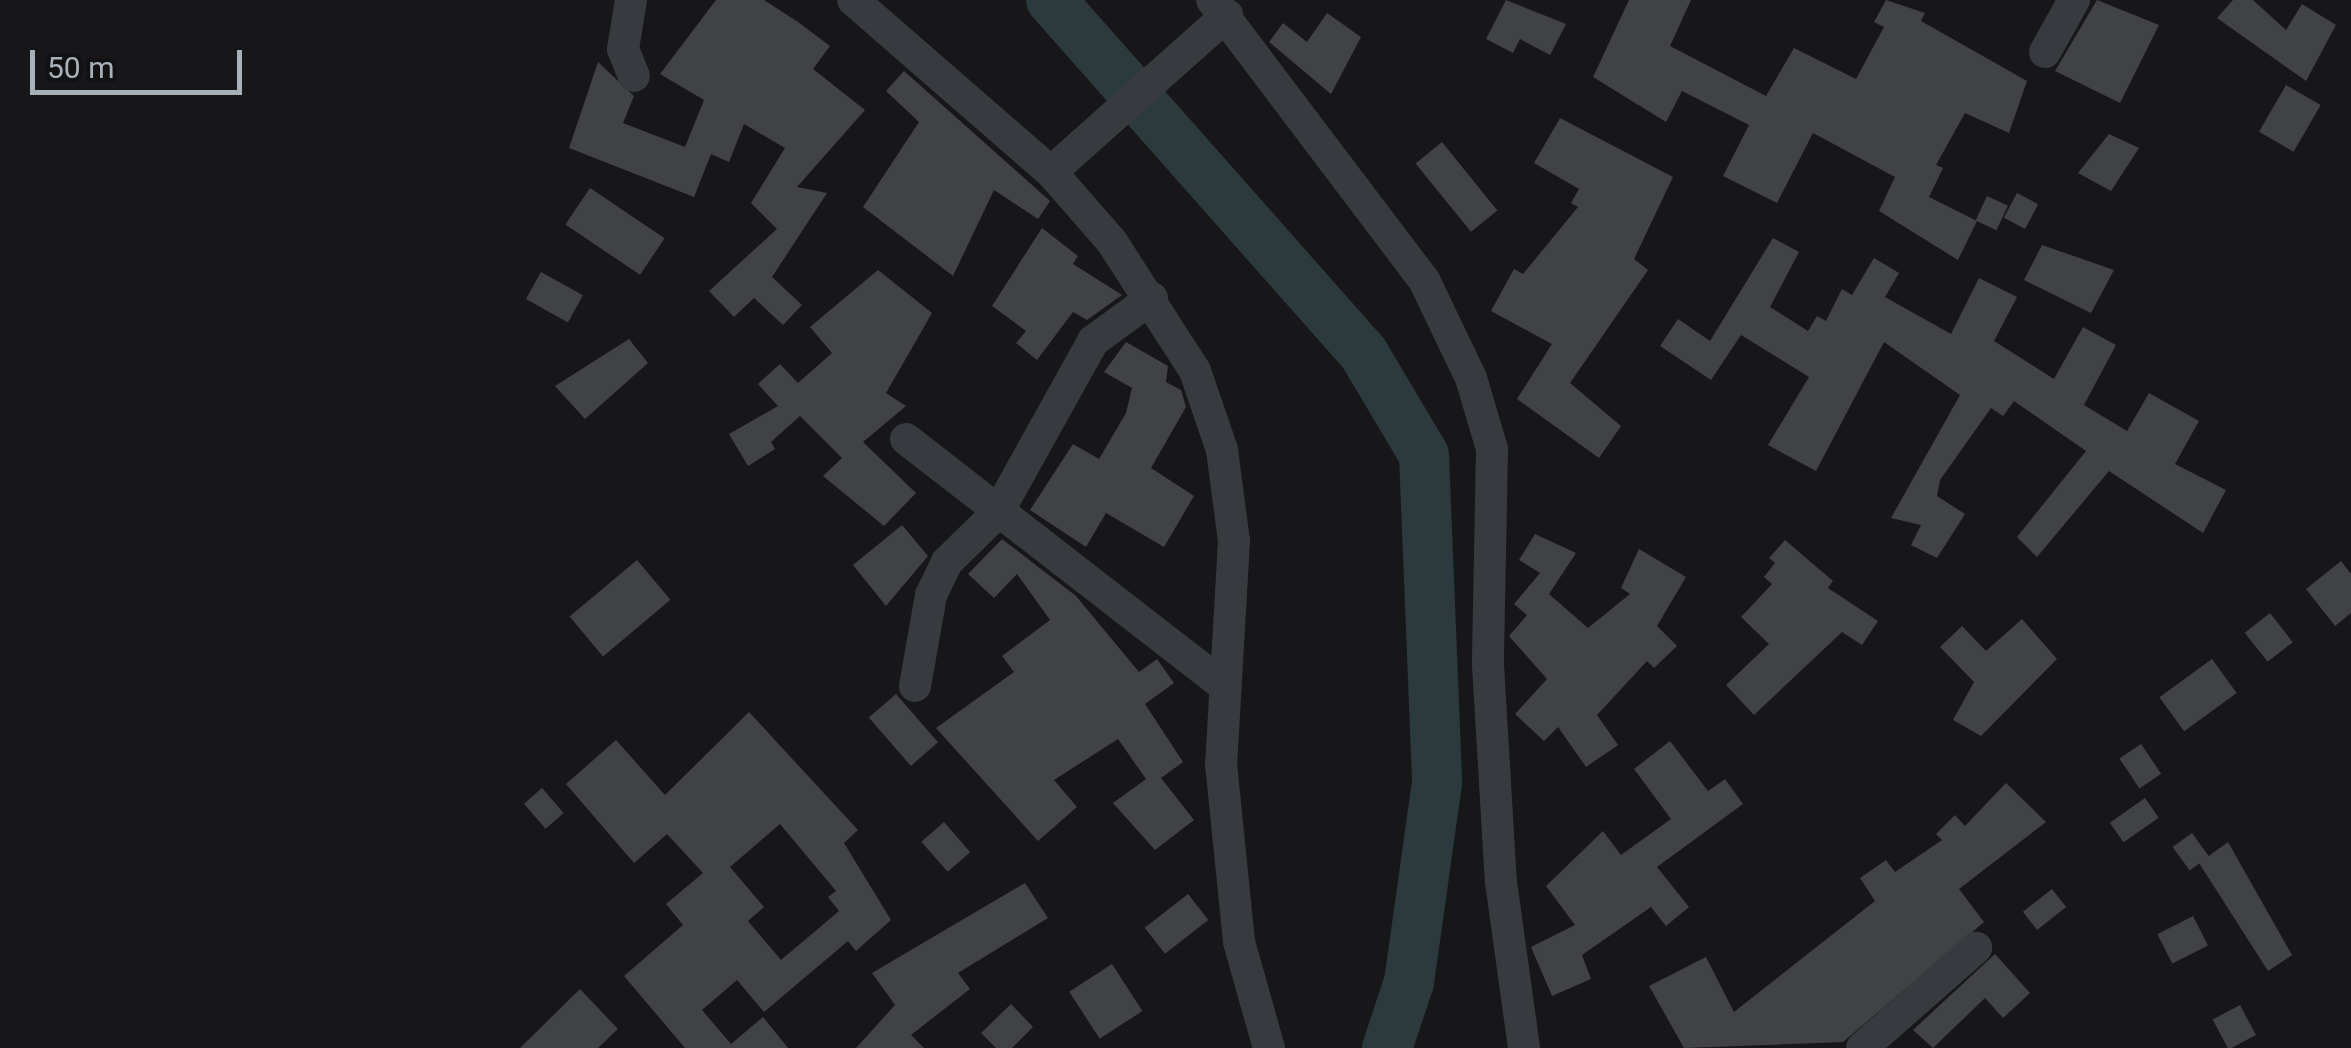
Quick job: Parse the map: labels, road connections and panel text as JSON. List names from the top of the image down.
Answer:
{
  "scale_bar": "50 m"
}
